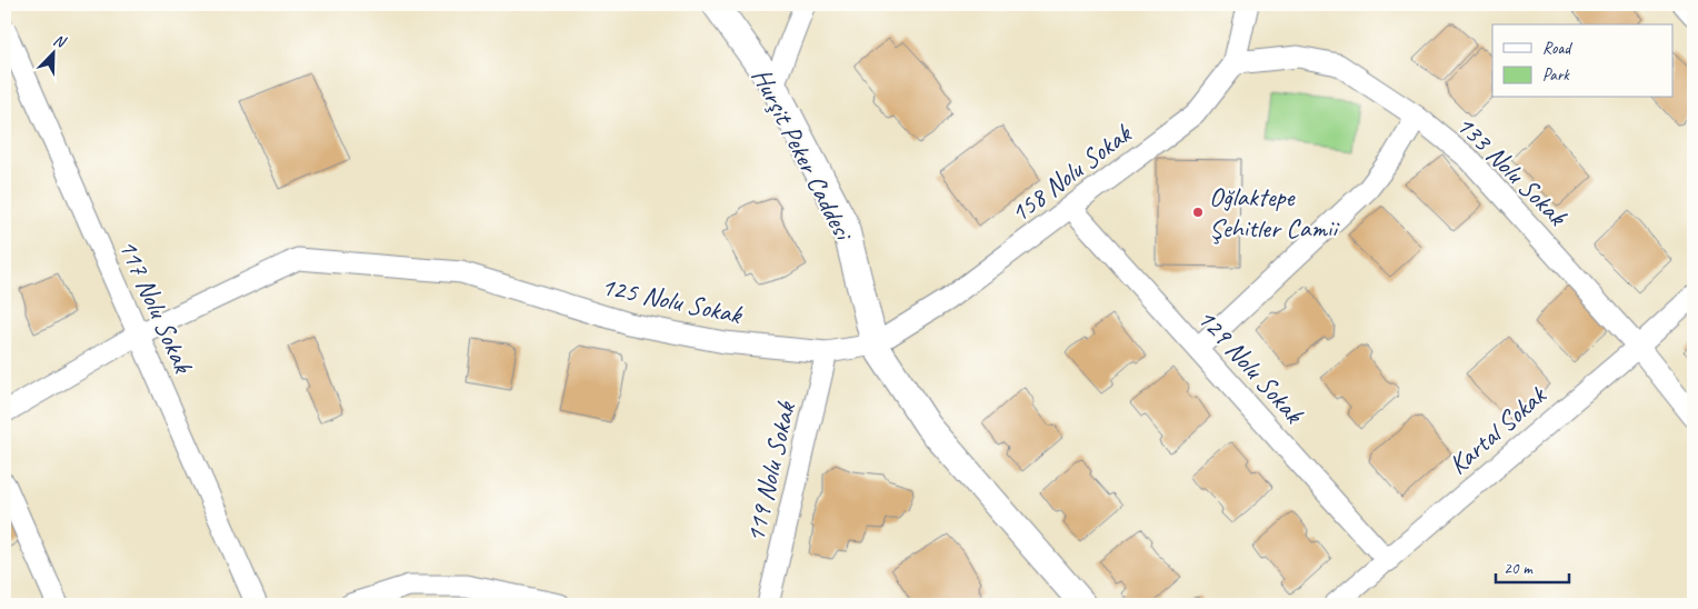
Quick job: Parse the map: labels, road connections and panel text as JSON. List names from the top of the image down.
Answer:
{
  "streets": {
    "street": [
      "Hurşit Peker Caddesi",
      "133 Nolu Sokak",
      "158 Nolu Sokak",
      "125 Nolu Sokak",
      "117 Nolu Sokak",
      "129 Nolu Sokak",
      "Kartal Sokak",
      "119 Nolu Sokak"
    ]
  },
  "crossings": [
    ["Hurşit Peker Caddesi", "158 Nolu Sokak"],
    ["Hurşit Peker Caddesi", "125 Nolu Sokak"],
    ["133 Nolu Sokak", "158 Nolu Sokak"],
    ["133 Nolu Sokak", "Kartal Sokak"],
    ["158 Nolu Sokak", "125 Nolu Sokak"],
    ["158 Nolu Sokak", "129 Nolu Sokak"],
    ["125 Nolu Sokak", "117 Nolu Sokak"],
    ["125 Nolu Sokak", "119 Nolu Sokak"],
    ["129 Nolu Sokak", "Kartal Sokak"]
  ],
  "places": ["Oğlaktepe Şehitler Camii"],
  "legend": ["Road", "Park"],
  "scale_bar": "20 m",
  "north": "top right"
}
